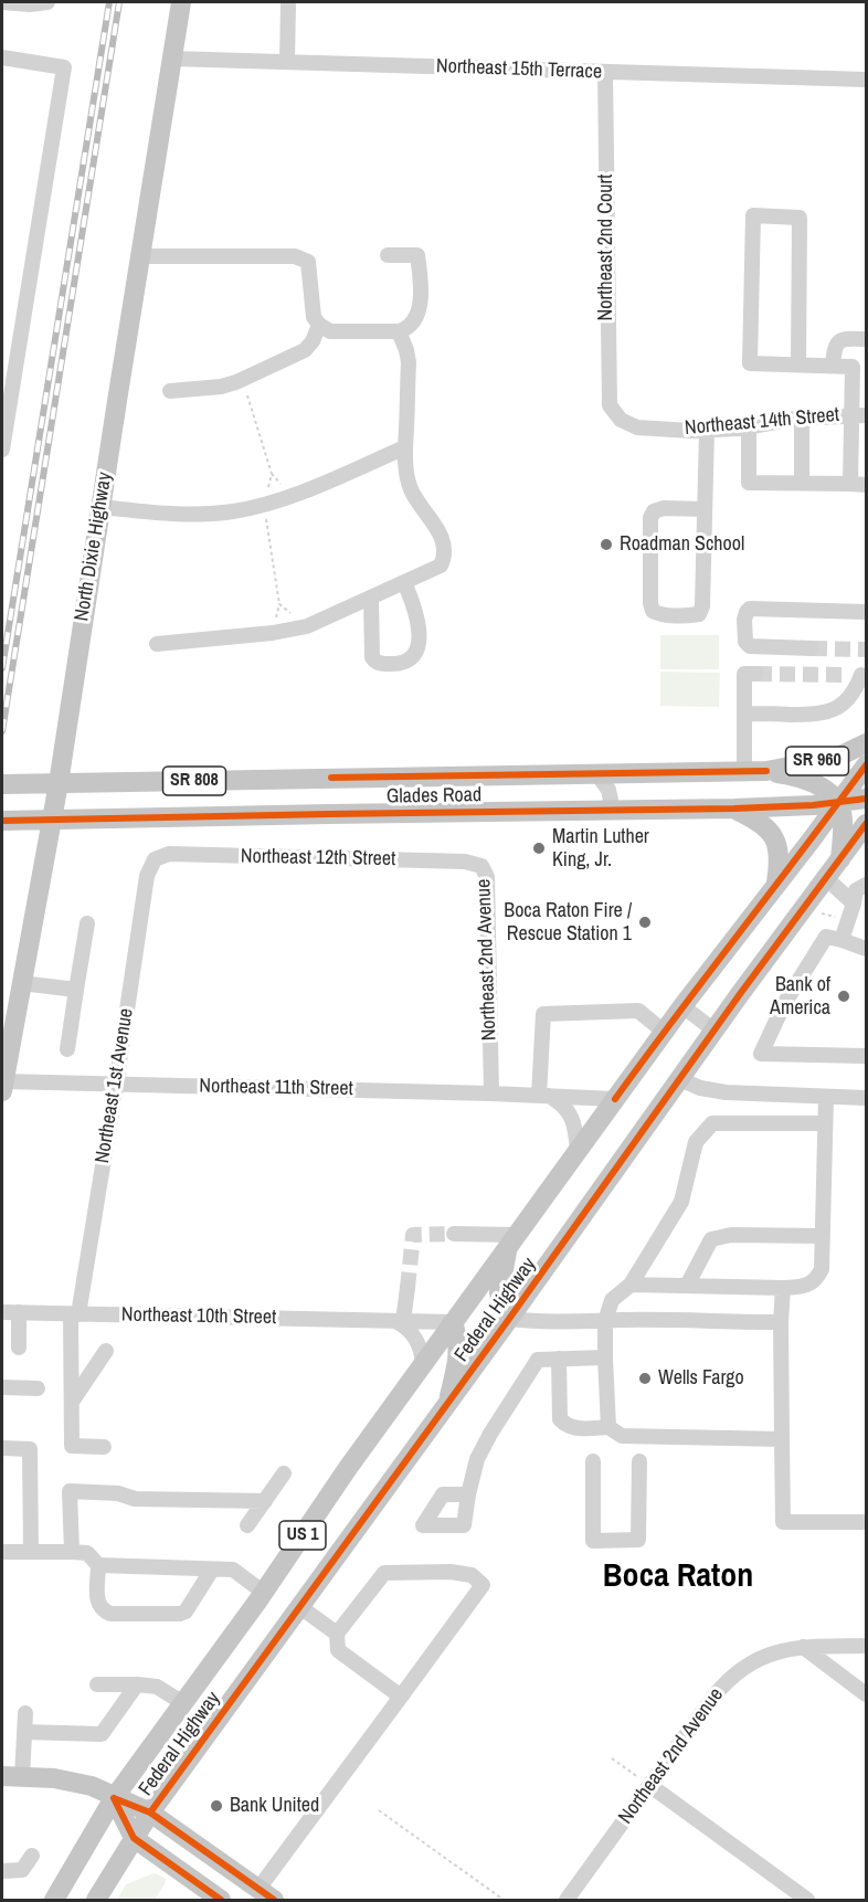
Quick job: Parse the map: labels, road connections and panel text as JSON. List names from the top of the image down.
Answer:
{
  "streets": {
    "main road": [
      "North Dixie Highway",
      "SR 960",
      "SR 808",
      "Glades Road",
      "Federal Highway",
      "US 1"
    ],
    "street": [
      "Northeast 15th Terrace",
      "Northeast 2nd Court",
      "Northeast 14th Street",
      "Northeast 12th Street",
      "Northeast 2nd Avenue",
      "Northeast 1st Avenue",
      "Northeast 11th Street",
      "Northeast 10th Street"
    ]
  },
  "crossings": [
    ["Northeast 15th Terrace", "Northeast 2nd Court"],
    ["Northeast 15th Terrace", "North Dixie Highway"],
    ["Northeast 2nd Court", "Northeast 14th Street"],
    ["North Dixie Highway", "Glades Road"],
    ["North Dixie Highway", "Northeast 11th Street"],
    ["Glades Road", "US 1"],
    ["Northeast 12th Street", "Northeast 2nd Avenue"],
    ["Northeast 12th Street", "Northeast 1st Avenue"],
    ["Northeast 2nd Avenue", "Northeast 11th Street"],
    ["Northeast 1st Avenue", "Northeast 11th Street"],
    ["Northeast 1st Avenue", "Northeast 10th Street"],
    ["Northeast 11th Street", "Federal Highway"],
    ["Federal Highway", "Northeast 10th Street"],
    ["Federal Highway", "US 1"]
  ],
  "districts": ["Boca Raton"],
  "places": [
    "Roadman School",
    "Martin Luther King, Jr.",
    "Boca Raton Fire / Rescue Station 1",
    "Bank of America",
    "Wells Fargo",
    "Bank United"
  ]
}
